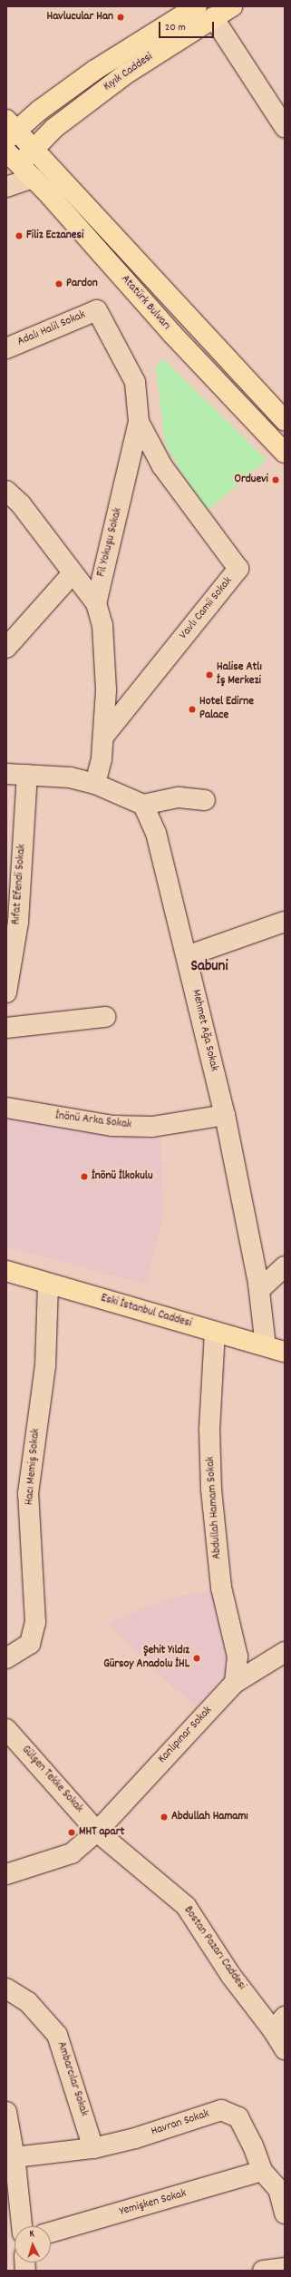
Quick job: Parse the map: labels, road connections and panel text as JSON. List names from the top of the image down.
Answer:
{
  "streets": {
    "main road": ["Kıyık Caddesi", "Atatürk Bulvarı", "Eski İstanbul Caddesi"],
    "street": [
      "Adalı Halil Sokak",
      "Fil Yokuşu Sokak",
      "Vavlı Camii Sokak",
      "Rıfat Efendi Sokak",
      "Mehmet Ağa Sokak",
      "İnönü Arka Sokak",
      "Hacı Memiş Sokak",
      "Abdullah Hamam Sokak",
      "Kanlıpınar Sokak",
      "Gülşen Tekke Sokak",
      "Bostan Pazarı Caddesi",
      "Ambarcılar Sokak",
      "Havran Sokak",
      "Yemişken Sokak"
    ]
  },
  "crossings": [
    ["Kıyık Caddesi", "Atatürk Bulvarı"],
    ["Adalı Halil Sokak", "Fil Yokuşu Sokak"],
    ["Fil Yokuşu Sokak", "Vavlı Camii Sokak"],
    ["Mehmet Ağa Sokak", "İnönü Arka Sokak"],
    ["Mehmet Ağa Sokak", "Eski İstanbul Caddesi"],
    ["Eski İstanbul Caddesi", "Hacı Memiş Sokak"],
    ["Eski İstanbul Caddesi", "Abdullah Hamam Sokak"],
    ["Abdullah Hamam Sokak", "Kanlıpınar Sokak"],
    ["Kanlıpınar Sokak", "Gülşen Tekke Sokak"],
    ["Kanlıpınar Sokak", "Bostan Pazarı Caddesi"],
    ["Gülşen Tekke Sokak", "Bostan Pazarı Caddesi"],
    ["Ambarcılar Sokak", "Havran Sokak"],
    ["Havran Sokak", "Yemişken Sokak"]
  ],
  "districts": ["Sabuni"],
  "places": [
    "Havlucular Han",
    "Filiz Eczanesi",
    "Pardon",
    "Orduevi",
    "Halise Atlı İş Merkezi",
    "Hotel Edirne Palace",
    "İnönü İlkokulu",
    "Şehit Yıldız Gürsoy Anadolu İHL",
    "Abdullah Hamamı",
    "MHT apart"
  ],
  "scale_bar": "20 m",
  "north": "top"
}
